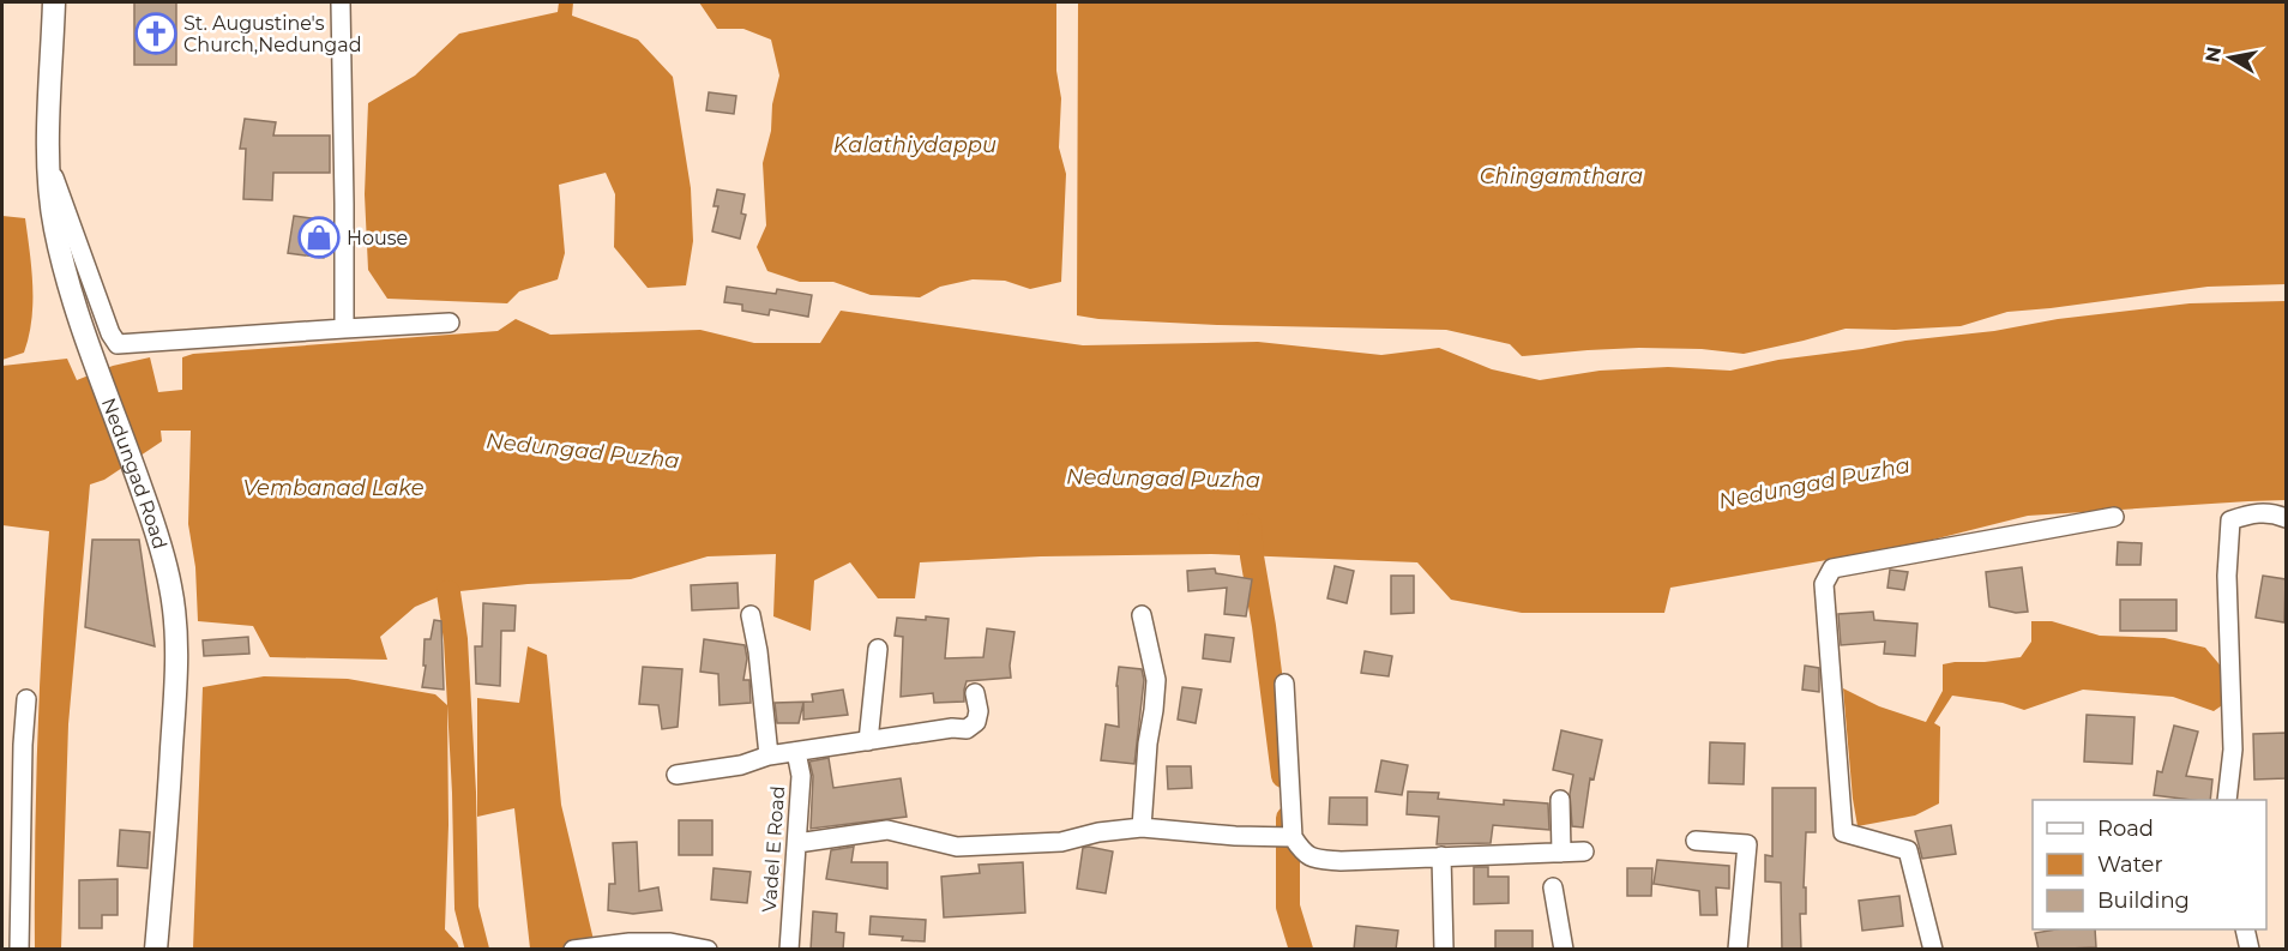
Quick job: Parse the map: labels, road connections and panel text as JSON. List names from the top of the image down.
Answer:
{
  "streets": {
    "street": ["Nedungad Road", "Vadel E Road"]
  },
  "water": [
    "Kalathiydappu",
    "Chingamthara",
    "Nedungad Puzha",
    "Vembanad Lake"
  ],
  "places": {
    "church": ["St. Augustine's Church,Nedungad"],
    "shop": ["House"]
  },
  "legend": ["Road", "Water", "Building"],
  "north": "left"
}
